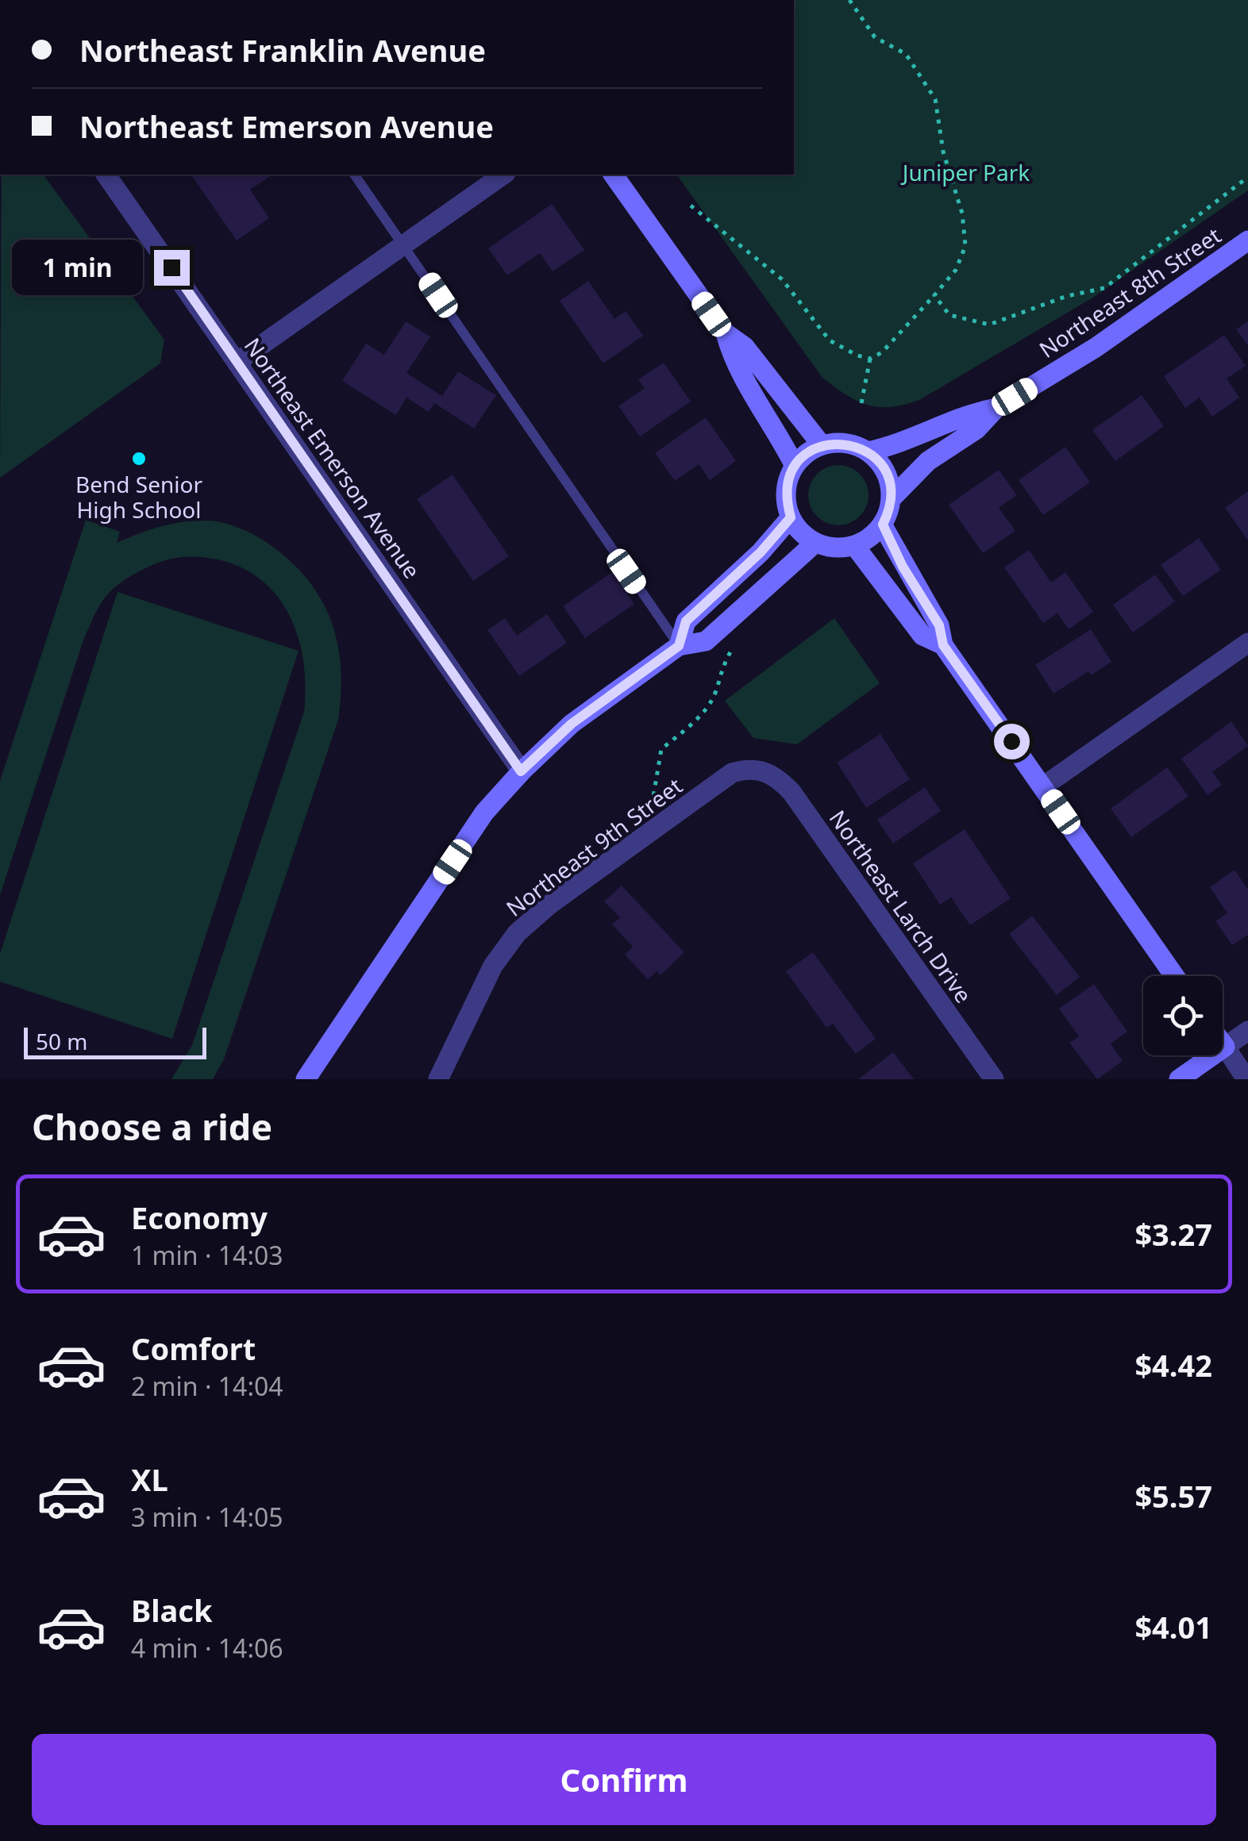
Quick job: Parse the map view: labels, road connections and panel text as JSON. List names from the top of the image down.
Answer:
{
  "streets": {
    "street": [
      "Northeast 8th Street",
      "Northeast Emerson Avenue",
      "Northeast 9th Street",
      "Northeast Larch Drive"
    ]
  },
  "crossings": [
    ["Northeast 9th Street", "Northeast Larch Drive"]
  ],
  "parks": ["Juniper Park"],
  "places": ["Bend Senior High School"],
  "scale_bar": "50 m",
  "page": {
    "banner": ["Northeast Franklin Avenue", "Northeast Emerson Avenue"],
    "bubble": "1 min",
    "scale": "50 m",
    "heading": "Choose a ride",
    "list": [
      {
        "name": "Economy",
        "note": "1 min · 14:03",
        "value": "$3.27"
      },
      {
        "name": "Comfort",
        "note": "2 min · 14:04",
        "value": "$4.42"
      },
      {
        "name": "XL",
        "note": "3 min · 14:05",
        "value": "$5.57"
      },
      {
        "name": "Black",
        "note": "4 min · 14:06",
        "value": "$4.01"
      }
    ],
    "buttons": "Confirm"
  }
}
